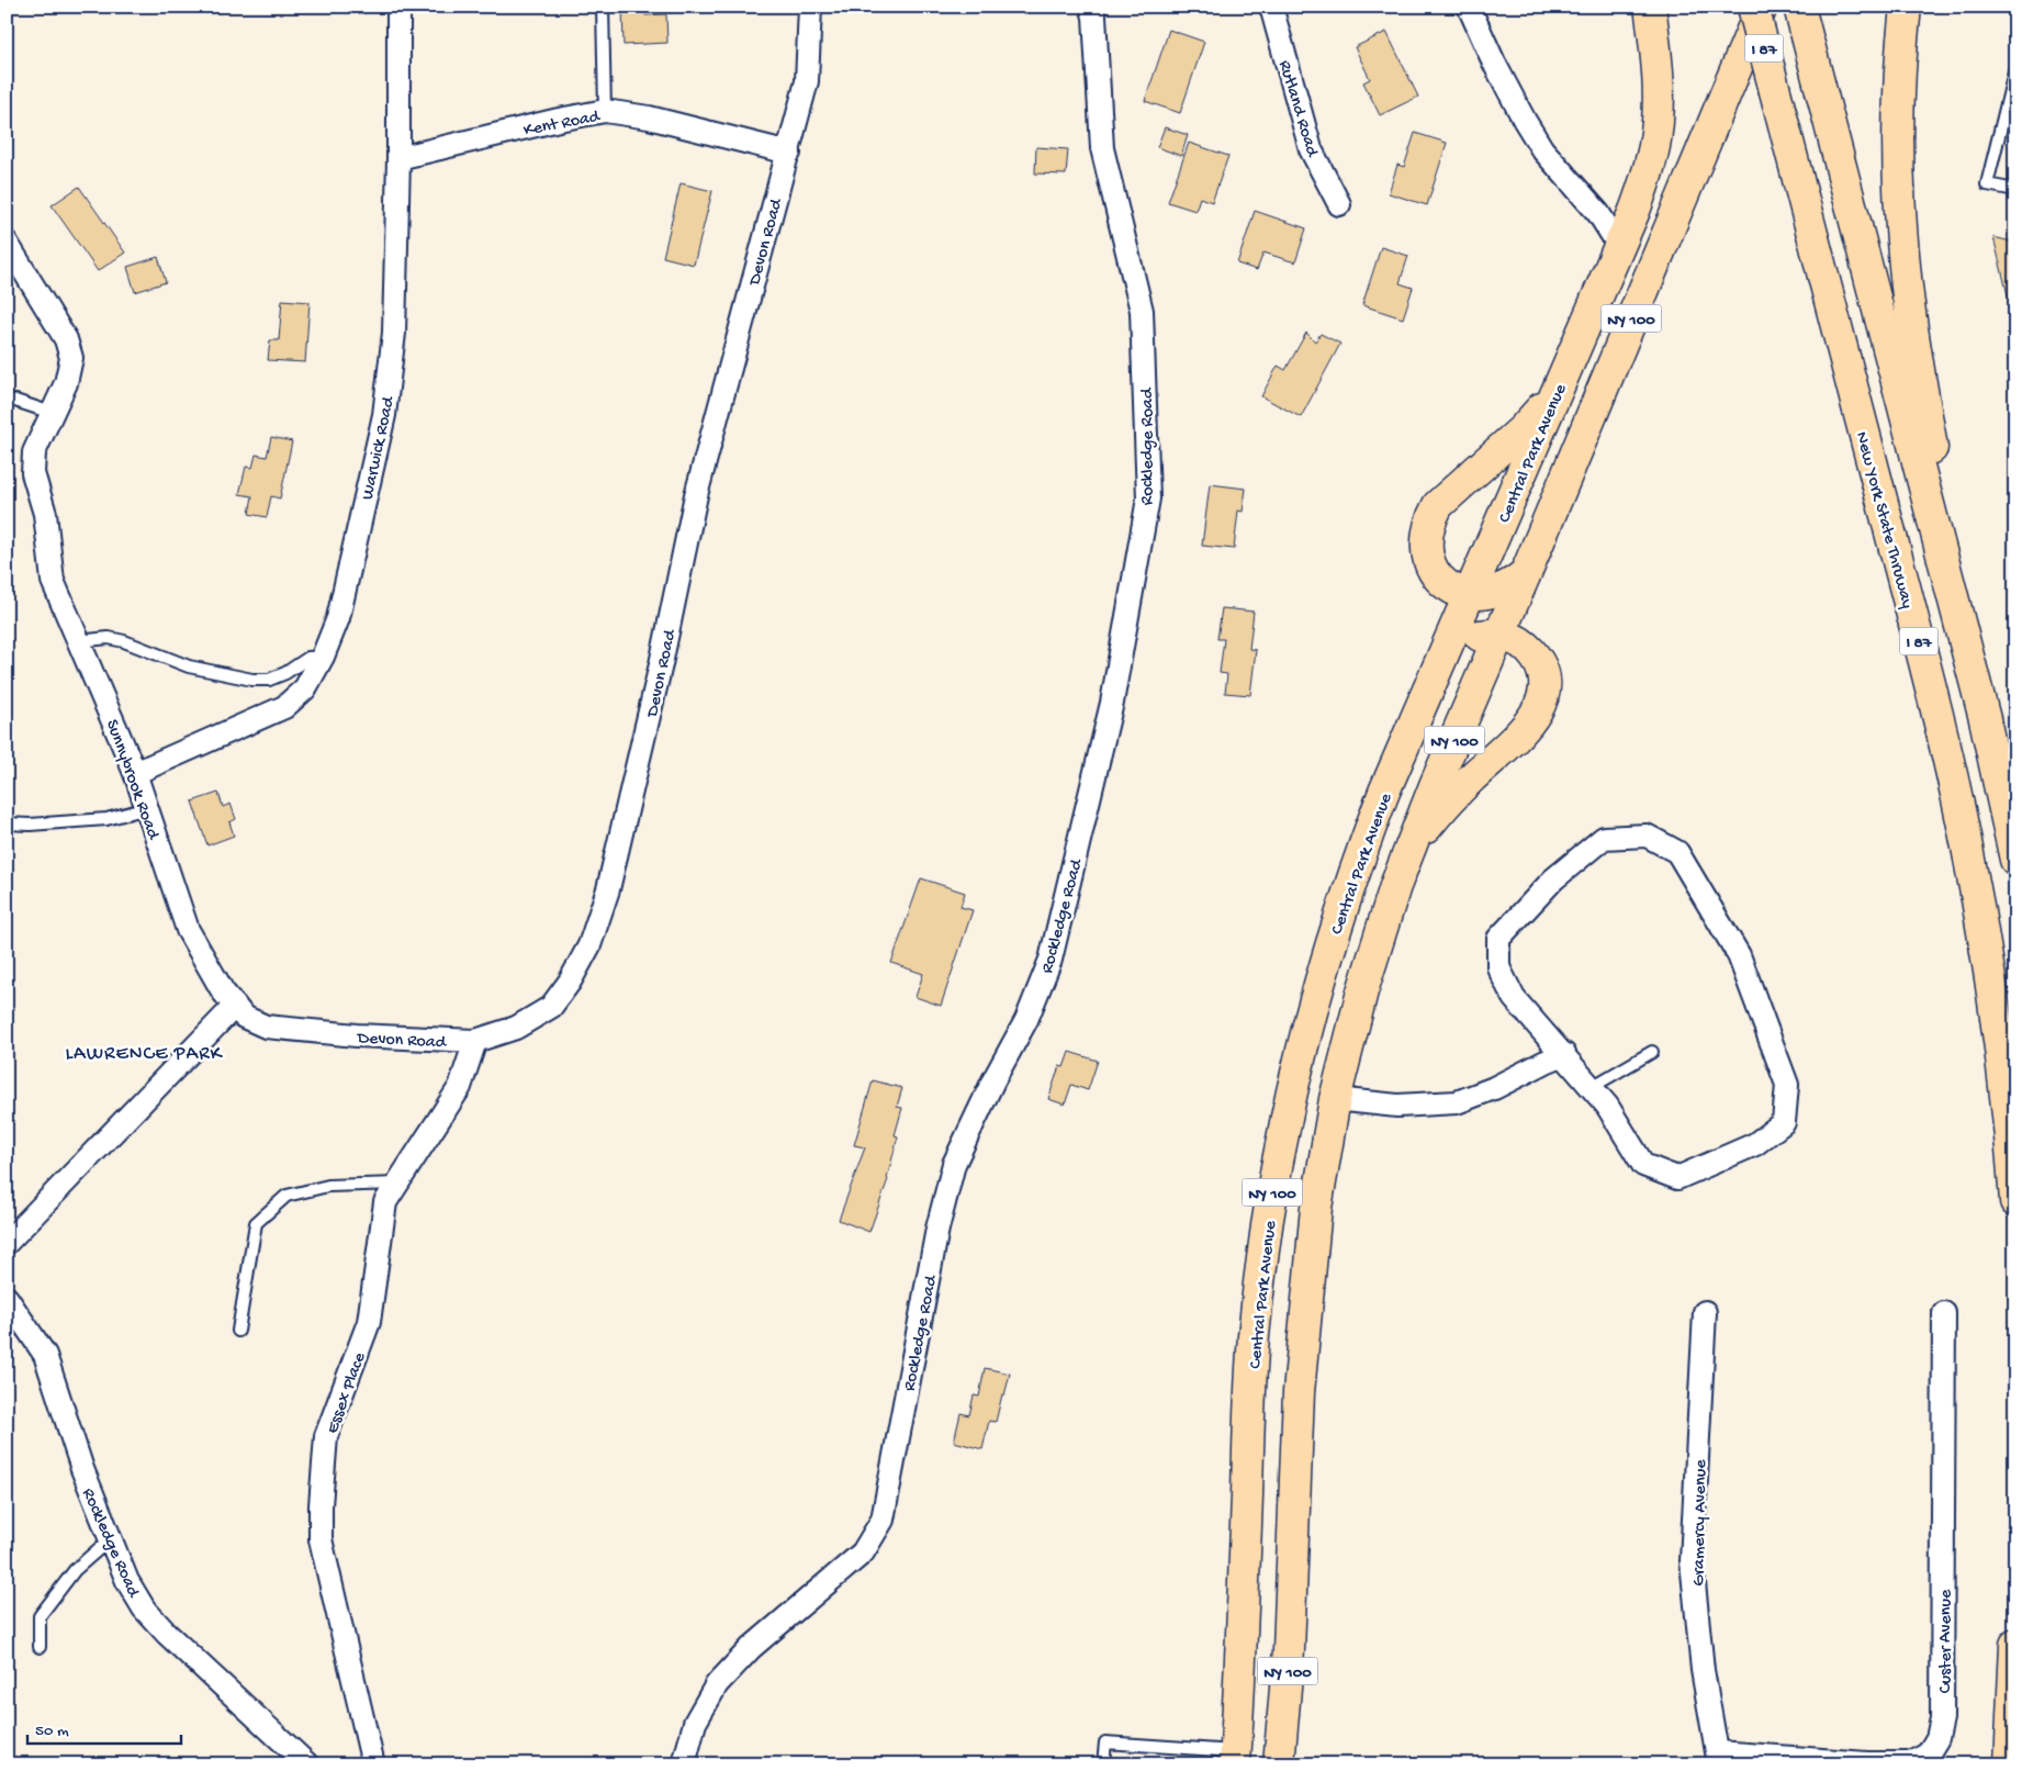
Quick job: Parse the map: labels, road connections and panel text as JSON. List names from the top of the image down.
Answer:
{
  "streets": {
    "main road": [
      "I 87",
      "NY 100",
      "Central Park Avenue",
      "New York State Thruway"
    ],
    "street": [
      "Rutland Road",
      "Kent Road",
      "Devon Road",
      "Rockledge Road",
      "Warwick Road",
      "Sunnybrook Road",
      "Essex Place",
      "Gramercy Avenue",
      "Custer Avenue"
    ]
  },
  "crossings": [
    ["Kent Road", "Devon Road"],
    ["Kent Road", "Warwick Road"],
    ["Devon Road", "Sunnybrook Road"],
    ["Devon Road", "Essex Place"],
    ["Warwick Road", "Sunnybrook Road"],
    ["Gramercy Avenue", "Custer Avenue"]
  ],
  "districts": ["LAWRENCE PARK"],
  "scale_bar": "50 m"
}
